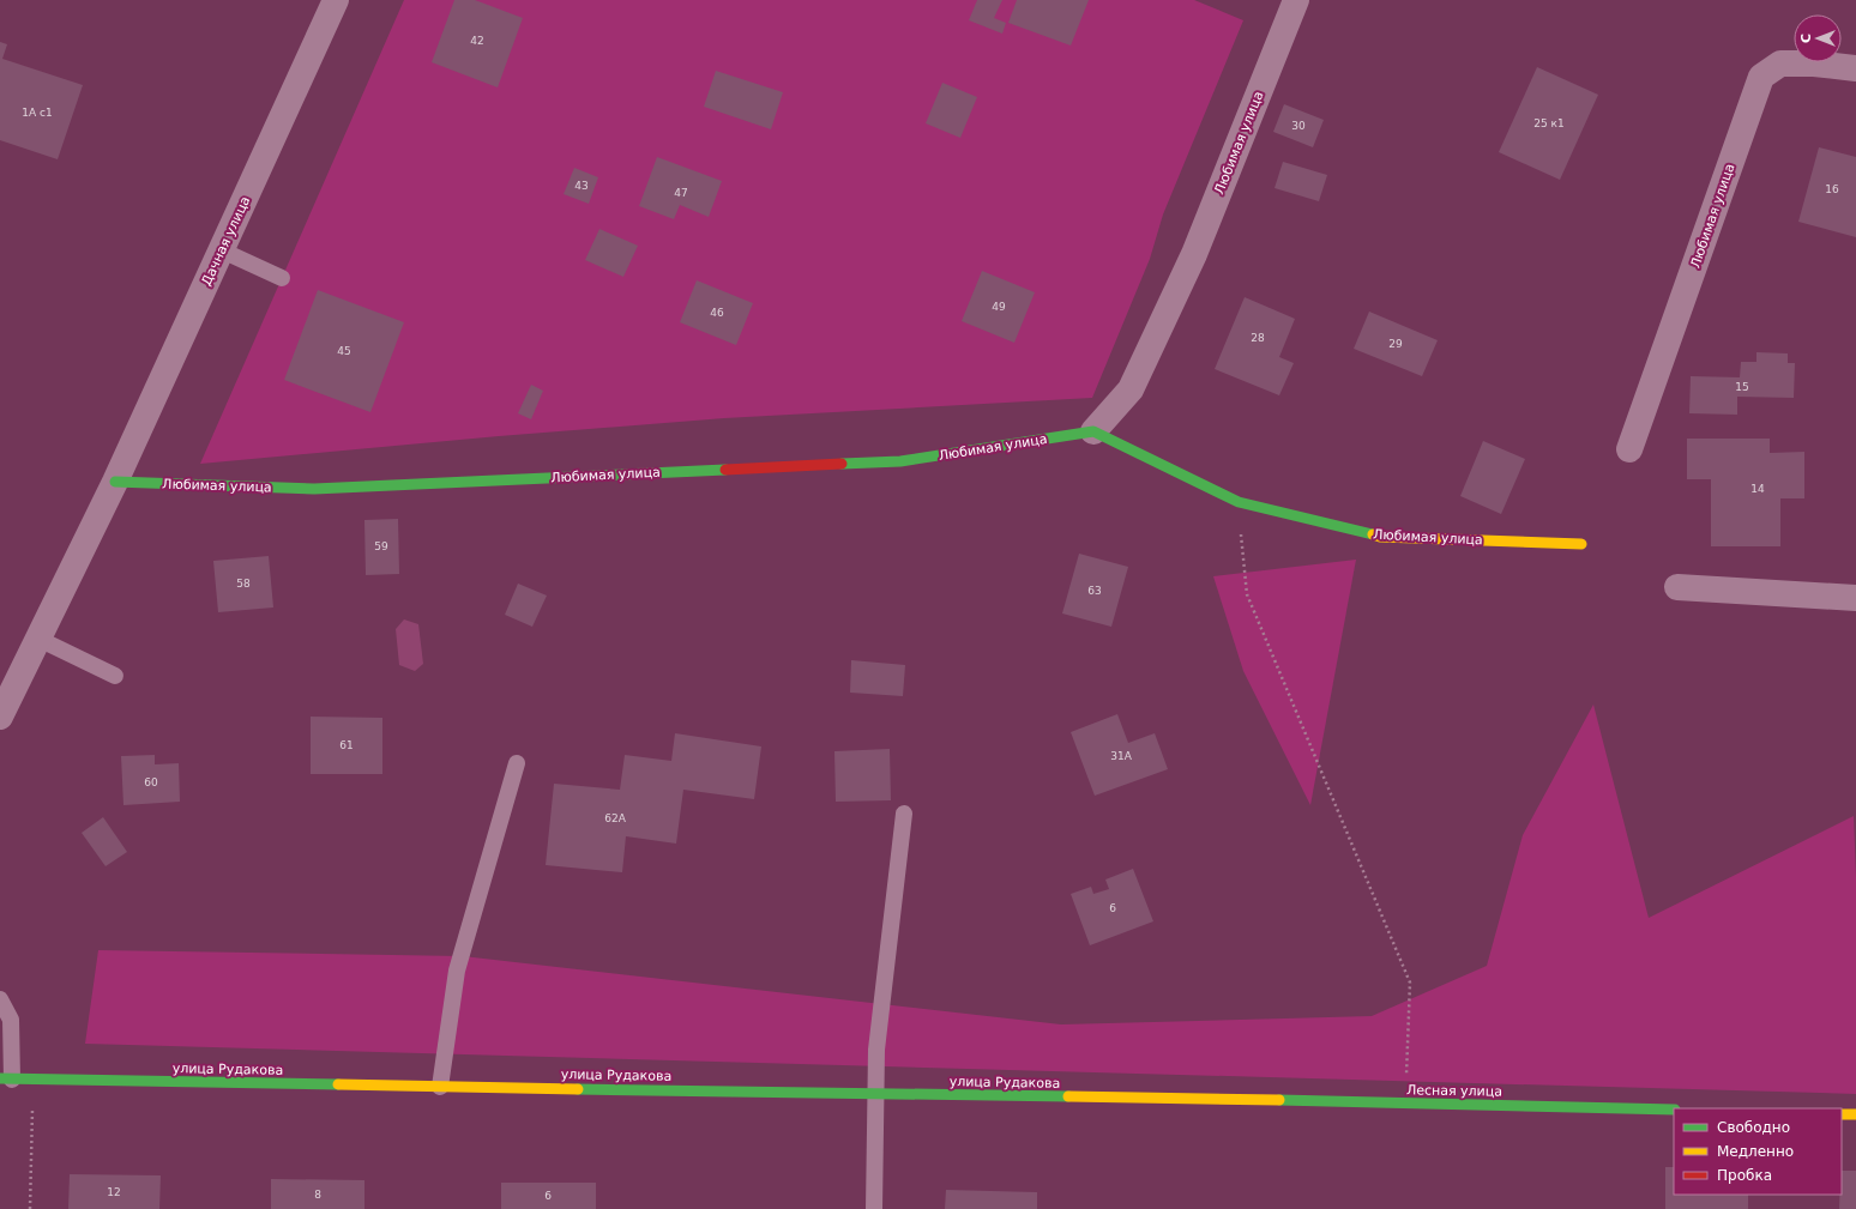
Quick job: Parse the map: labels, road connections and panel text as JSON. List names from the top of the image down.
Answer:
{
  "streets": {
    "main road": ["Любимая улица", "улица Рудакова", "Лесная улица"],
    "street": ["Дачная улица"]
  },
  "crossings": [
    ["Любимая улица", "Дачная улица"],
    ["улица Рудакова", "Лесная улица"]
  ],
  "house_numbers": [
    "42",
    "1А с1",
    "25 к1",
    "30",
    "43",
    "16",
    "47",
    "49",
    "46",
    "28",
    "29",
    "45",
    "15",
    "14",
    "59",
    "58",
    "63",
    "61",
    "31А",
    "60",
    "62А",
    "6",
    "12",
    "8",
    "6"
  ],
  "legend": ["Свободно", "Медленно", "Пробка"],
  "north": "left"
}
